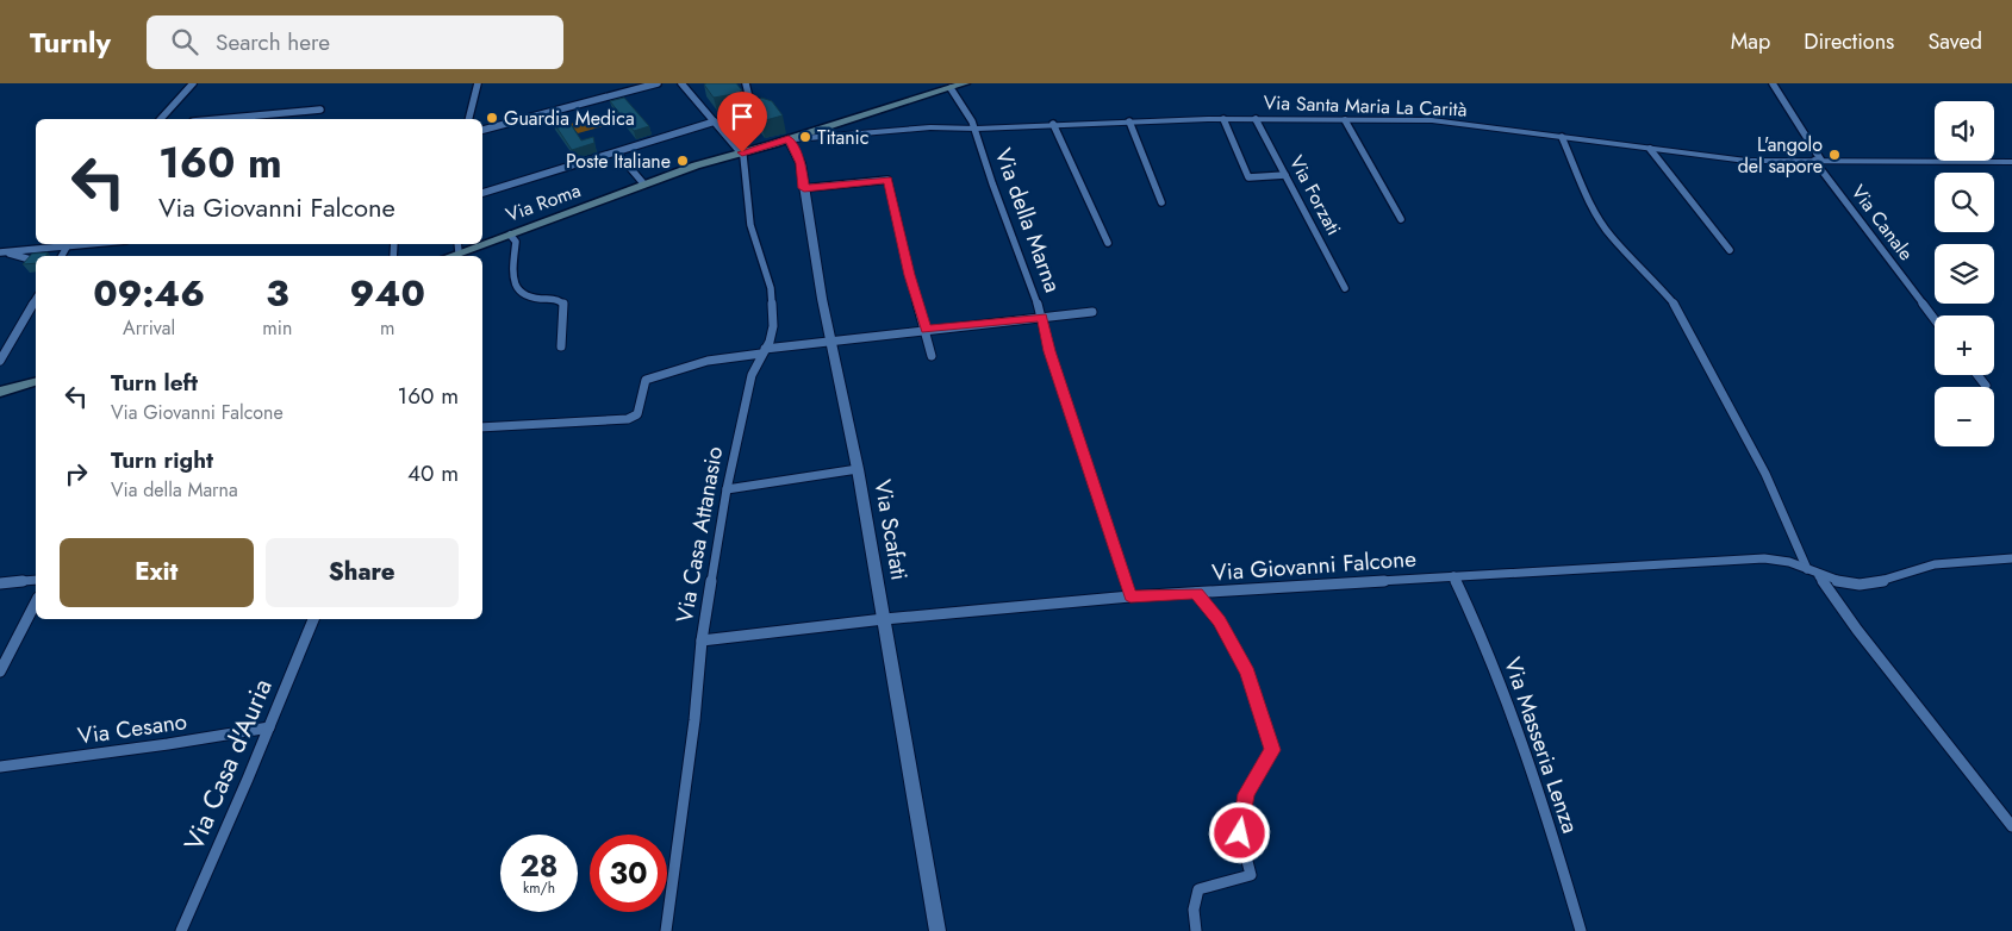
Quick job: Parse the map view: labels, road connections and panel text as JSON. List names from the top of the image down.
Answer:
{
  "streets": {
    "main road": ["Via Roma"],
    "street": [
      "Via Santa Maria La Carità",
      "Via Forzati",
      "Via della Marna",
      "Via Canale",
      "Via Scafati",
      "Via Casa Attanasio",
      "Via Giovanni Falcone",
      "Via Cesano",
      "Via Masseria Lenza",
      "Via Casa d'Auria"
    ]
  },
  "crossings": [
    ["Via Santa Maria La Carità", "Via Forzati"],
    ["Via Santa Maria La Carità", "Via Roma"],
    ["Via Santa Maria La Carità", "Via della Marna"],
    ["Via Santa Maria La Carità", "Via Canale"],
    ["Via Santa Maria La Carità", "Via Scafati"],
    ["Via Roma", "Via della Marna"],
    ["Via Roma", "Via Scafati"],
    ["Via Roma", "Via Casa Attanasio"],
    ["Via della Marna", "Via Giovanni Falcone"],
    ["Via Scafati", "Via Giovanni Falcone"],
    ["Via Casa Attanasio", "Via Giovanni Falcone"],
    ["Via Giovanni Falcone", "Via Masseria Lenza"],
    ["Via Cesano", "Via Casa d'Auria"]
  ],
  "places": [
    "Guardia Medica",
    "Titanic",
    "L'angolo del sapore",
    "Poste Italiane"
  ],
  "page": {
    "header": "Turnly",
    "search": "Search here",
    "nav": ["Map", "Directions", "Saved"],
    "map_buttons": ["+", "−"],
    "turn": ["160 m", "Via Giovanni Falcone"],
    "eta": [
      "09:46",
      "Arrival",
      "3",
      "min",
      "940",
      "m"
    ],
    "list": [
      {
        "name": "Turn left",
        "note": "Via Giovanni Falcone",
        "value": "160 m"
      },
      {
        "name": "Turn right",
        "note": "Via della Marna",
        "value": "40 m"
      }
    ],
    "buttons": ["Exit", "Share"],
    "speed": "28 km/h",
    "limit": "30"
  }
}
